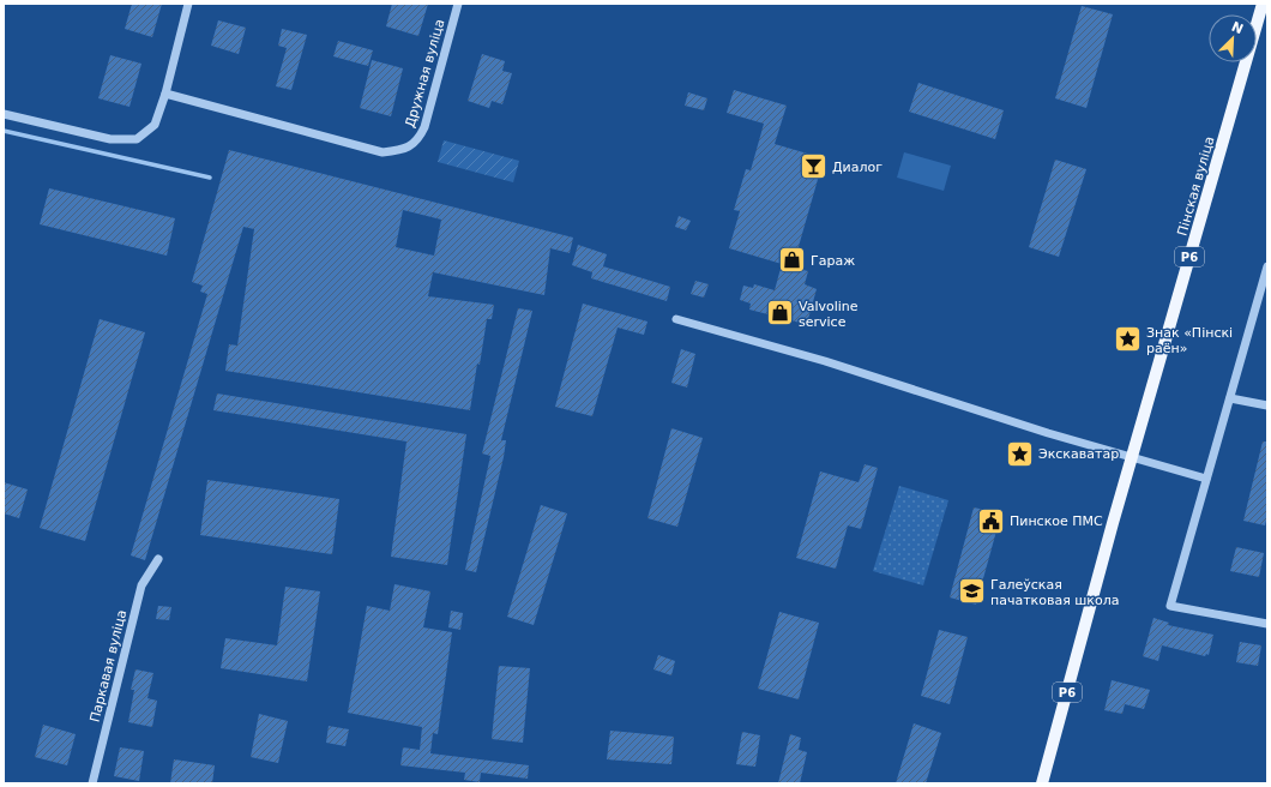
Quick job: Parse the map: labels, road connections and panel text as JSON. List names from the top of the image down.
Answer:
{
  "streets": {
    "main road": ["Пінская вуліца", "Р6"],
    "street": ["Дружная вуліца", "Паркавая вуліца"]
  },
  "places": {
    "bar": ["Диалог"],
    "shop": ["Гараж", "Valvoline service"],
    "place": ["Знак «Пінскі раён»", "Экскаватар"],
    "public building": ["Пинское ПМС"],
    "school or university": ["Галеўская пачатковая школа"]
  },
  "north": "top right"
}
